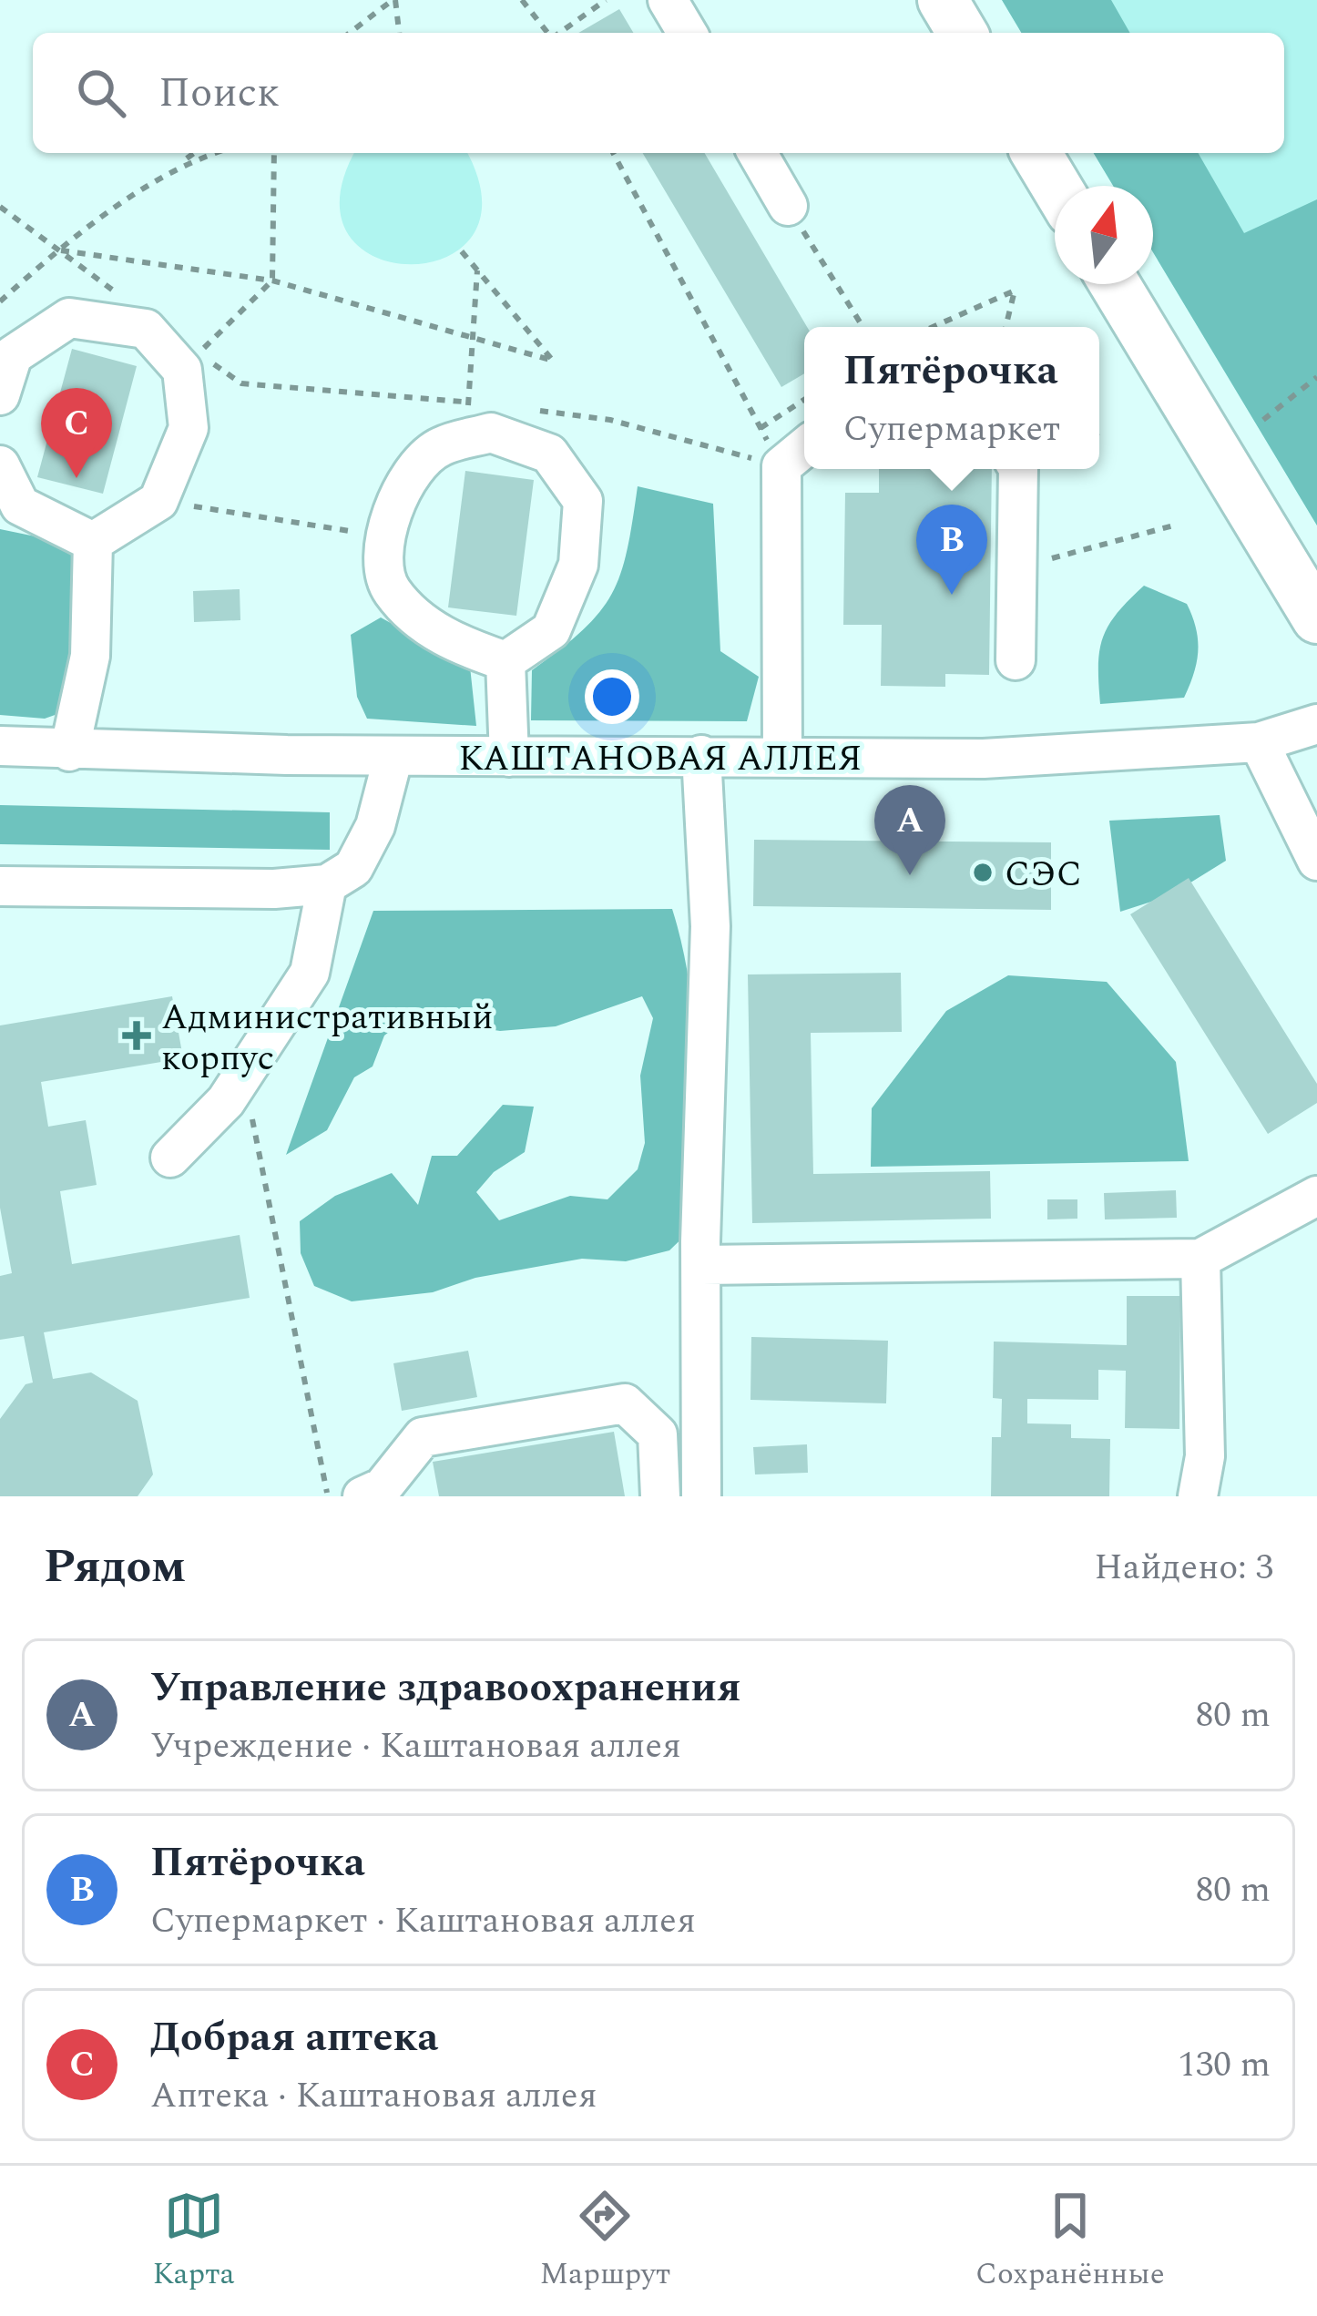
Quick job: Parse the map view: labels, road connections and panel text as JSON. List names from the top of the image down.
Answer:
{
  "streets": {
    "street": ["КАШТАНОВАЯ АЛЛЕЯ"]
  },
  "places": {
    "other": ["СЭС"],
    "health": ["Административный корпус"]
  },
  "north": "top",
  "page": {
    "search": "Поиск",
    "popup": ["Пятёрочка", "Супермаркет"],
    "pins": ["C", "B", "A"],
    "heading": ["Рядом", "Найдено: 3"],
    "list": [
      {
        "mark": "A",
        "name": "Управление здравоохранения",
        "note": "Учреждение · Каштановая аллея",
        "value": "80 m"
      },
      {
        "mark": "B",
        "name": "Пятёрочка",
        "note": "Супермаркет · Каштановая аллея",
        "value": "80 m"
      },
      {
        "mark": "C",
        "name": "Добрая аптека",
        "note": "Аптека · Каштановая аллея",
        "value": "130 m"
      }
    ],
    "nav": ["Карта", "Маршрут", "Сохранённые"]
  }
}
